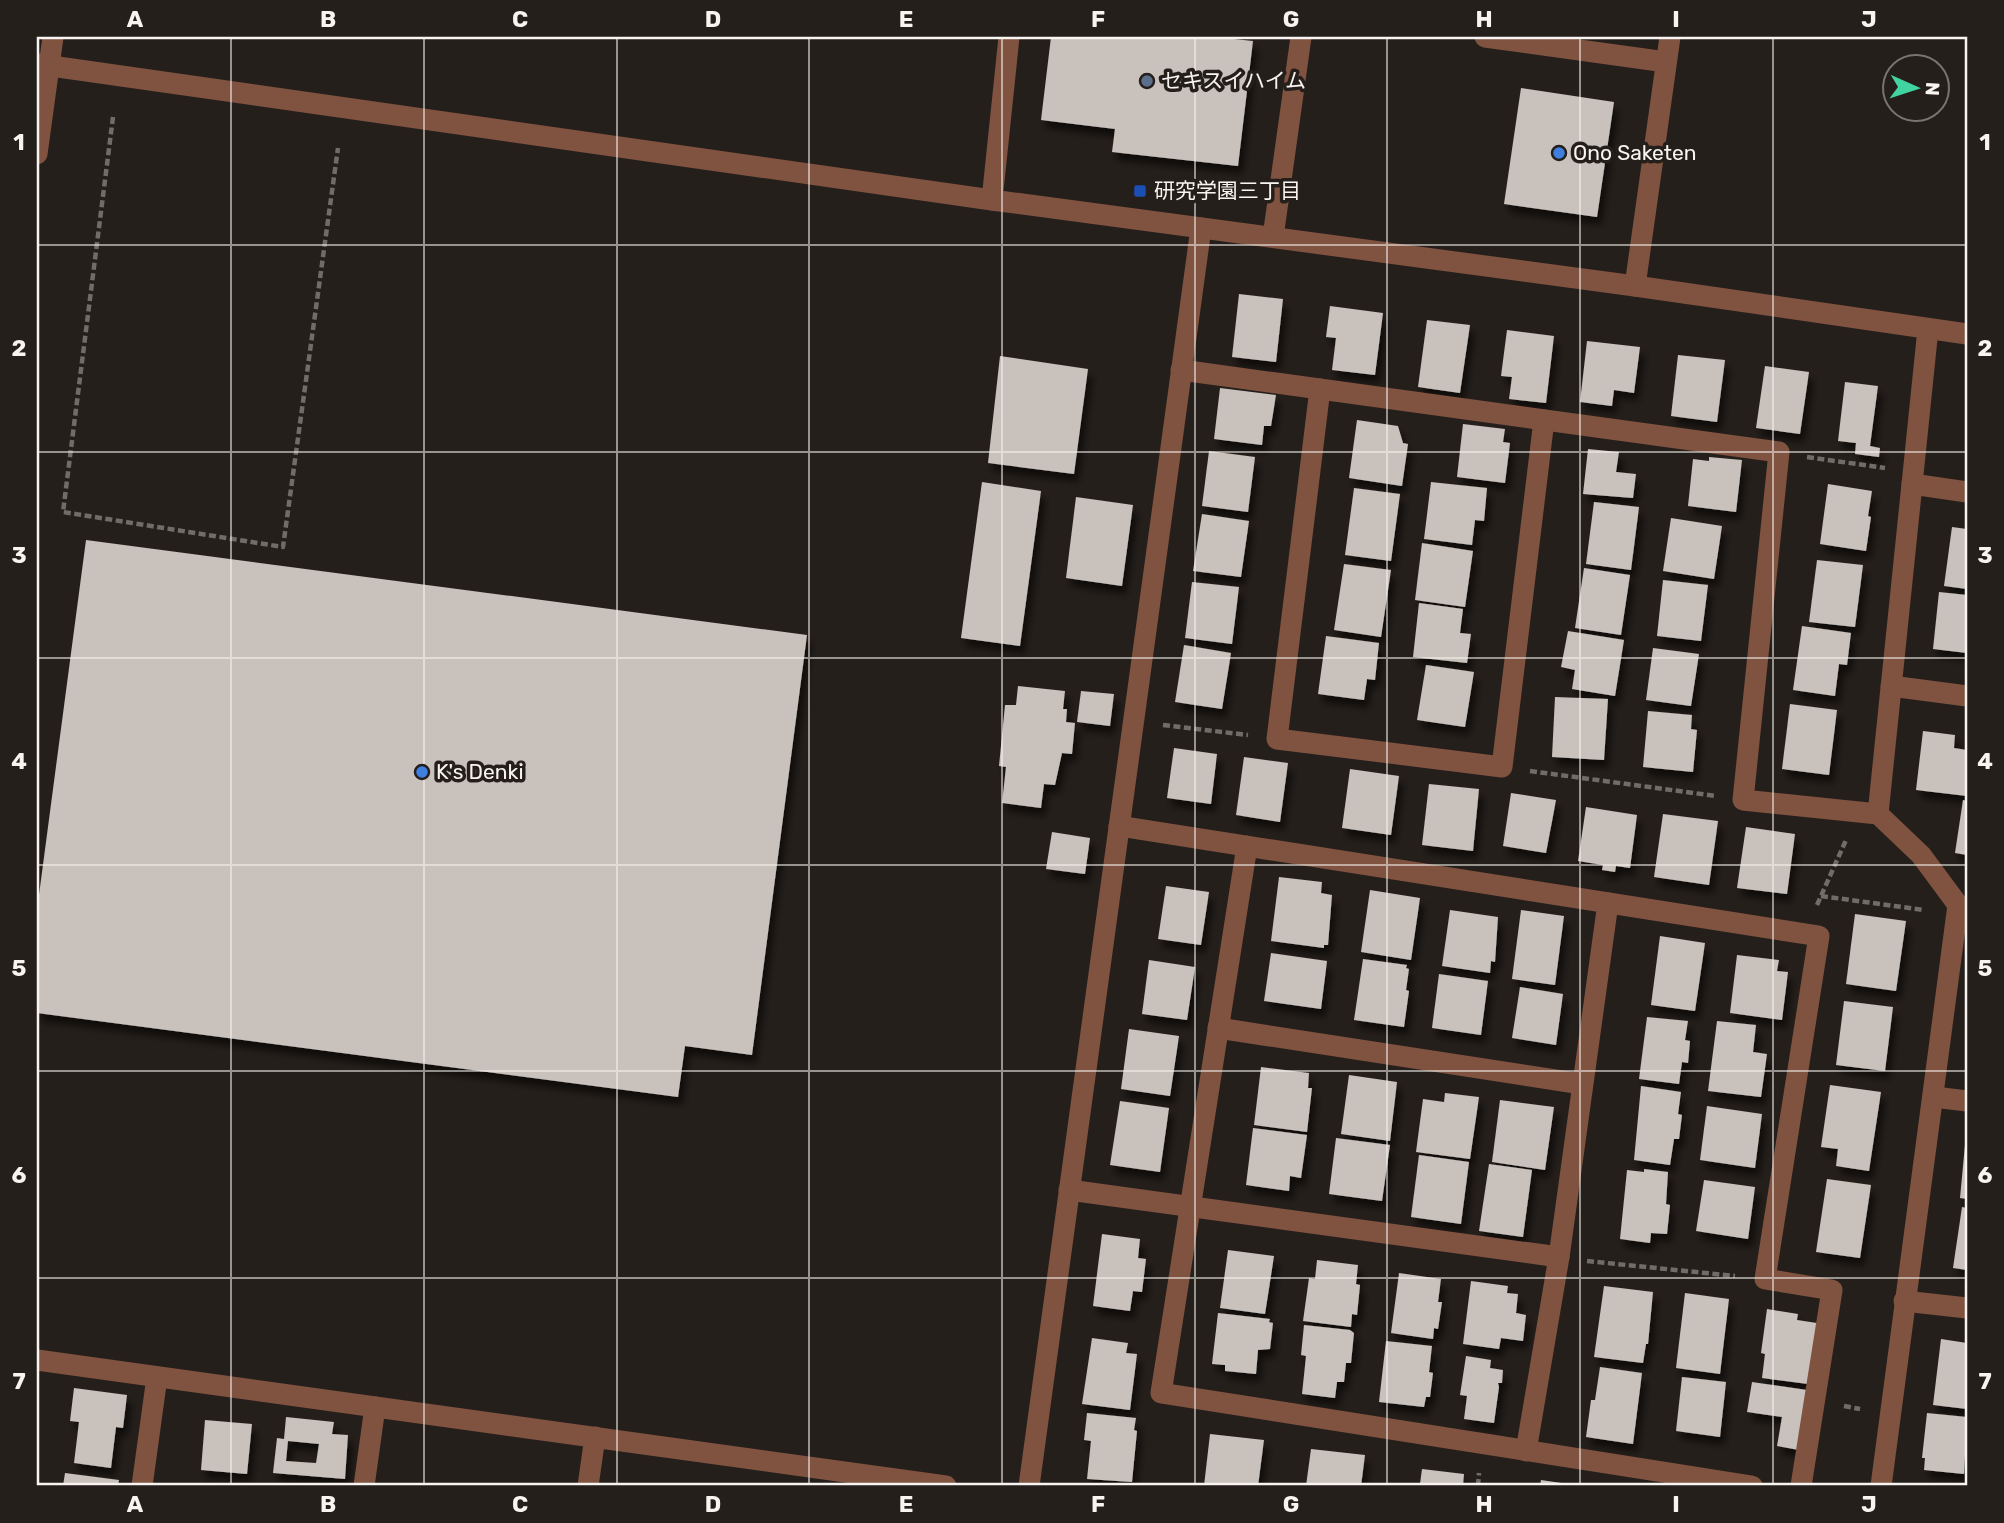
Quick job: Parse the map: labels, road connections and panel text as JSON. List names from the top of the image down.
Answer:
{
  "places": {
    "other": ["セキスイハイム", "Ono Saketen", "K's Denki"],
    "transit": ["研究学園三丁目"]
  },
  "north": "right",
  "grid": {
    "columns": [
      "A",
      "B",
      "C",
      "D",
      "E",
      "F",
      "G",
      "H",
      "I",
      "J"
    ],
    "rows": [
      "1",
      "2",
      "3",
      "4",
      "5",
      "6",
      "7"
    ]
  }
}
